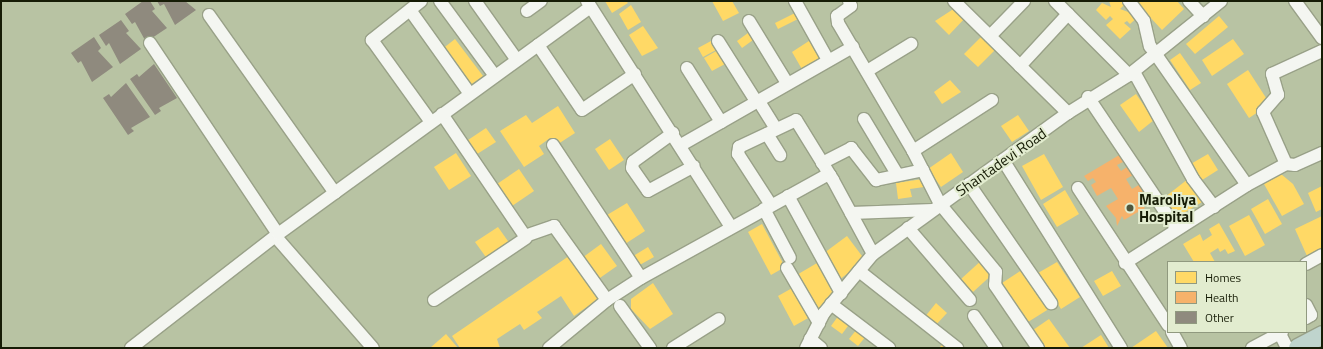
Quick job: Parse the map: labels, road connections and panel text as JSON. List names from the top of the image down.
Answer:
{
  "streets": {
    "street": ["Shantadevi Road"]
  },
  "places": ["Maroliya Hospital"],
  "legend": ["Homes", "Health", "Other"]
}
